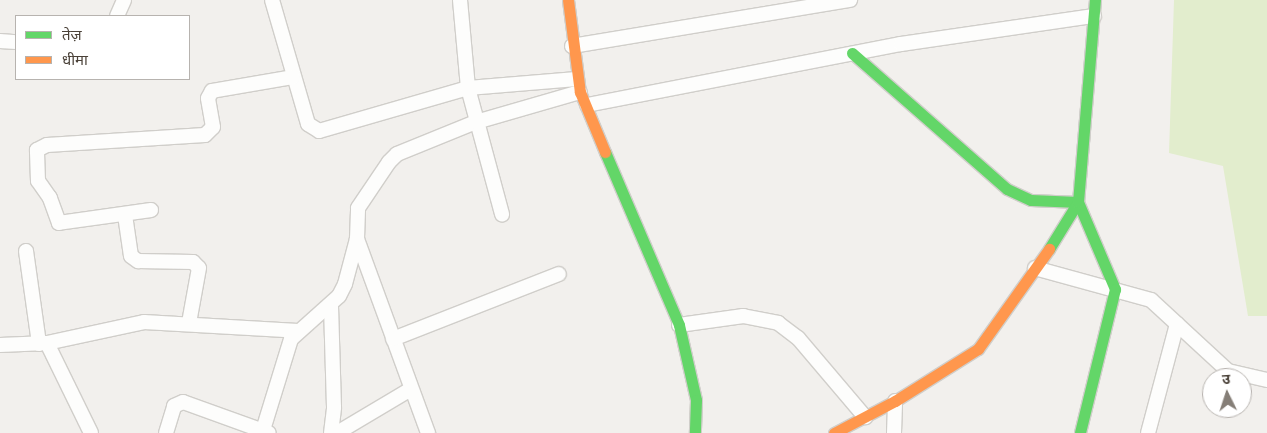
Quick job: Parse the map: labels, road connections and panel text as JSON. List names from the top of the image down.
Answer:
{
  "legend": ["तेज़", "धीमा"],
  "north": "top"
}
